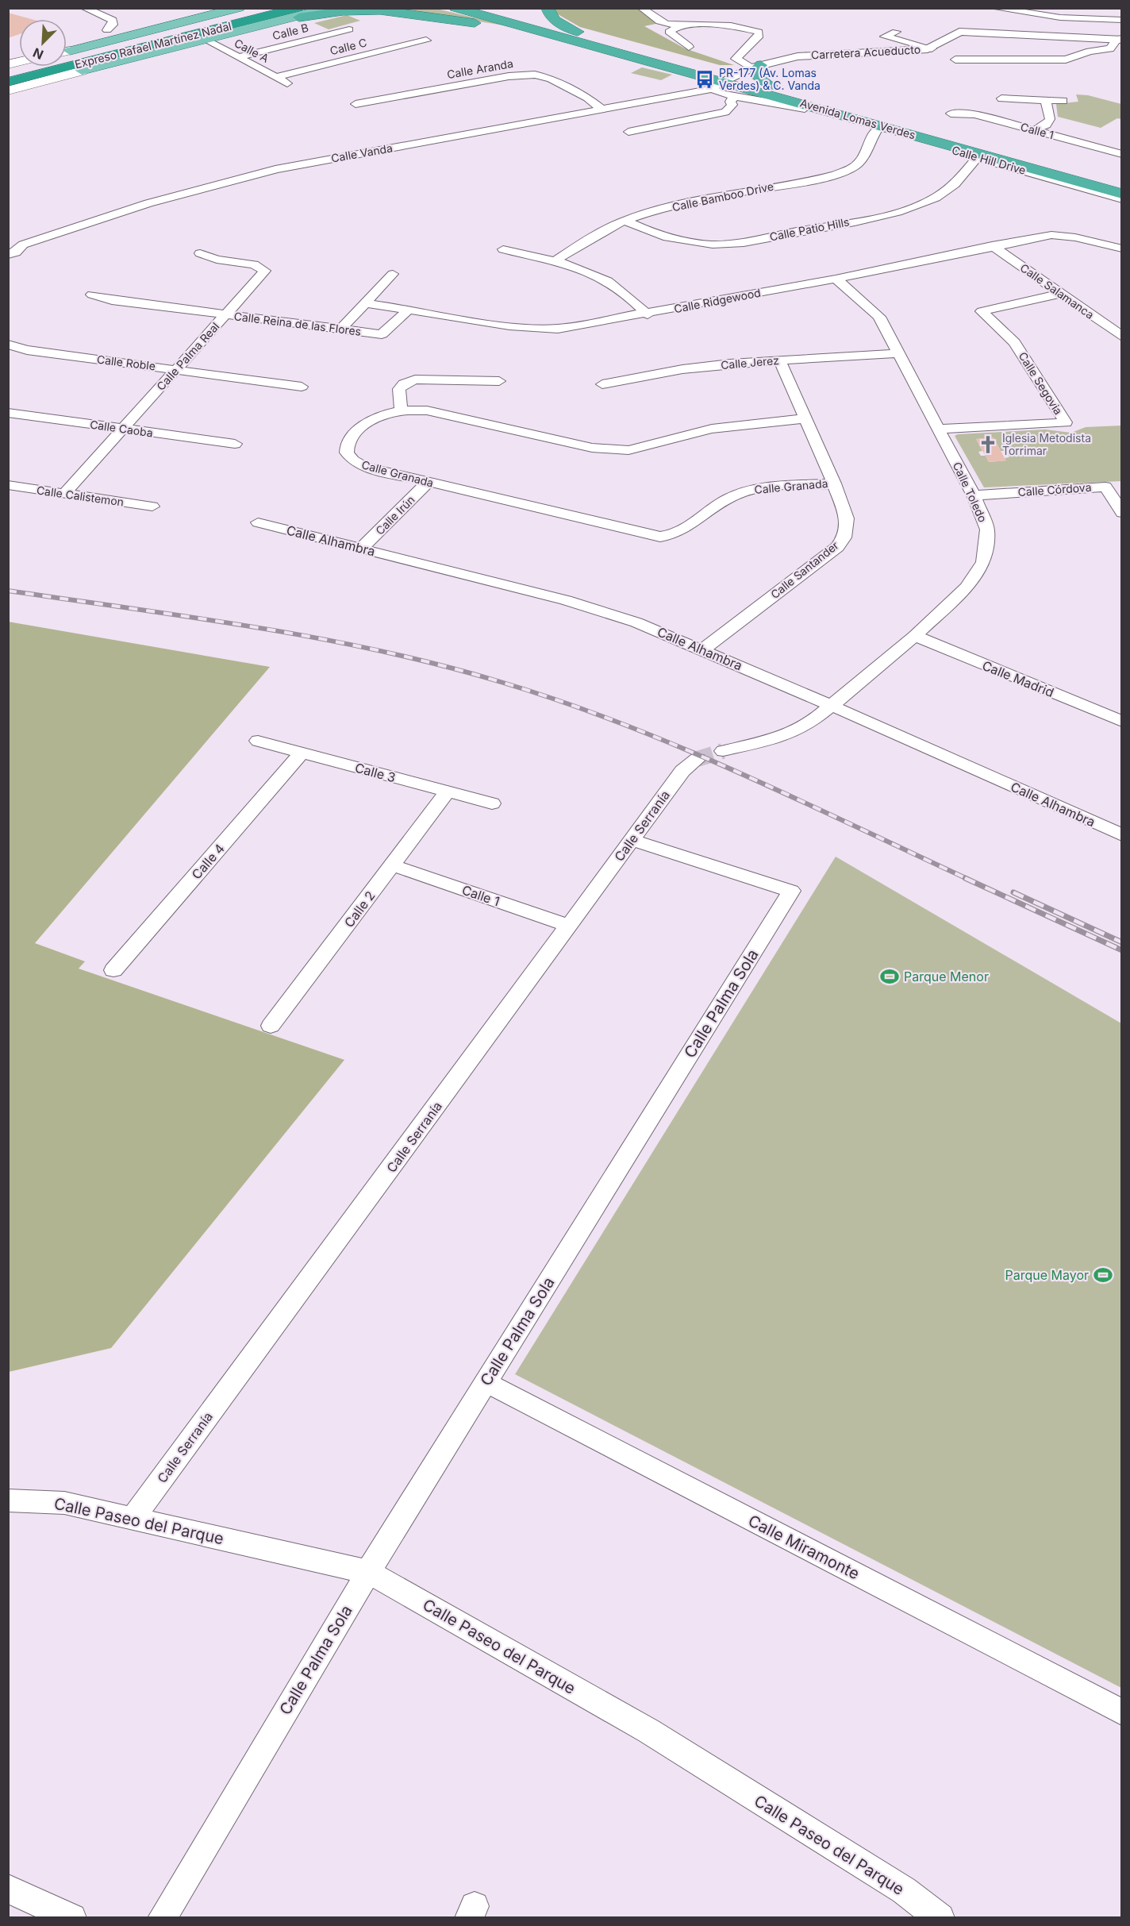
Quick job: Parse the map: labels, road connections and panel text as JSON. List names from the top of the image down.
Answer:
{
  "streets": {
    "highway": ["Expreso Rafael Martínez Nadal", "Avenida Lomas Verdes"],
    "street": [
      "Calle B",
      "Calle C",
      "Calle A",
      "Carretera Acueducto",
      "Calle Aranda",
      "Calle 1",
      "Calle Vanda",
      "Calle Hill Drive",
      "Calle Bamboo Drive",
      "Calle Patio Hills",
      "Calle Salamanca",
      "Calle Ridgewood",
      "Calle Reina de las Flores",
      "Calle Palma Real",
      "Calle Roble",
      "Calle Jerez",
      "Calle Segovia",
      "Calle Caoba",
      "Calle Granada",
      "Calle Córdova",
      "Calle Toledo",
      "Calle Calistemon",
      "Calle Irún",
      "Calle Alhambra",
      "Calle Santander",
      "Calle Madrid",
      "Calle 3",
      "Calle Serranía",
      "Calle 4",
      "Calle 2",
      "Calle Palma Sola",
      "Calle Paseo del Parque",
      "Calle Miramonte"
    ]
  },
  "crossings": [
    ["Calle B", "Calle A"],
    ["Calle C", "Calle A"],
    ["Carretera Acueducto", "Avenida Lomas Verdes"],
    ["Carretera Acueducto", "Calle Vanda"],
    ["Calle Aranda", "Calle Vanda"],
    ["Avenida Lomas Verdes", "Calle Vanda"],
    ["Calle 1", "Calle Serranía"],
    ["Calle 1", "Calle 2"],
    ["Calle Hill Drive", "Calle Bamboo Drive"],
    ["Calle Hill Drive", "Calle Patio Hills"],
    ["Calle Bamboo Drive", "Calle Patio Hills"],
    ["Calle Salamanca", "Calle Ridgewood"],
    ["Calle Salamanca", "Calle Segovia"],
    ["Calle Ridgewood", "Calle Reina de las Flores"],
    ["Calle Ridgewood", "Calle Toledo"],
    ["Calle Reina de las Flores", "Calle Palma Real"],
    ["Calle Palma Real", "Calle Roble"],
    ["Calle Palma Real", "Calle Caoba"],
    ["Calle Palma Real", "Calle Calistemon"],
    ["Calle Jerez", "Calle Toledo"],
    ["Calle Jerez", "Calle Santander"],
    ["Calle Segovia", "Calle Toledo"],
    ["Calle Granada", "Calle Irún"],
    ["Calle Granada", "Calle Santander"],
    ["Calle Córdova", "Calle Toledo"],
    ["Calle Toledo", "Calle Alhambra"],
    ["Calle Toledo", "Calle Madrid"],
    ["Calle Irún", "Calle Alhambra"],
    ["Calle Alhambra", "Calle Santander"],
    ["Calle 3", "Calle 4"],
    ["Calle 3", "Calle 2"],
    ["Calle Serranía", "Calle Palma Sola"],
    ["Calle Serranía", "Calle Paseo del Parque"],
    ["Calle Palma Sola", "Calle Paseo del Parque"],
    ["Calle Palma Sola", "Calle Miramonte"]
  ],
  "places": {
    "bus stop": ["PR-177 (Av. Lomas Verdes) & C. Vanda"],
    "church": ["Iglesia Metodista Torrimar"],
    "sports": ["Parque Menor", "Parque Mayor"]
  },
  "north": "bottom left"
}
